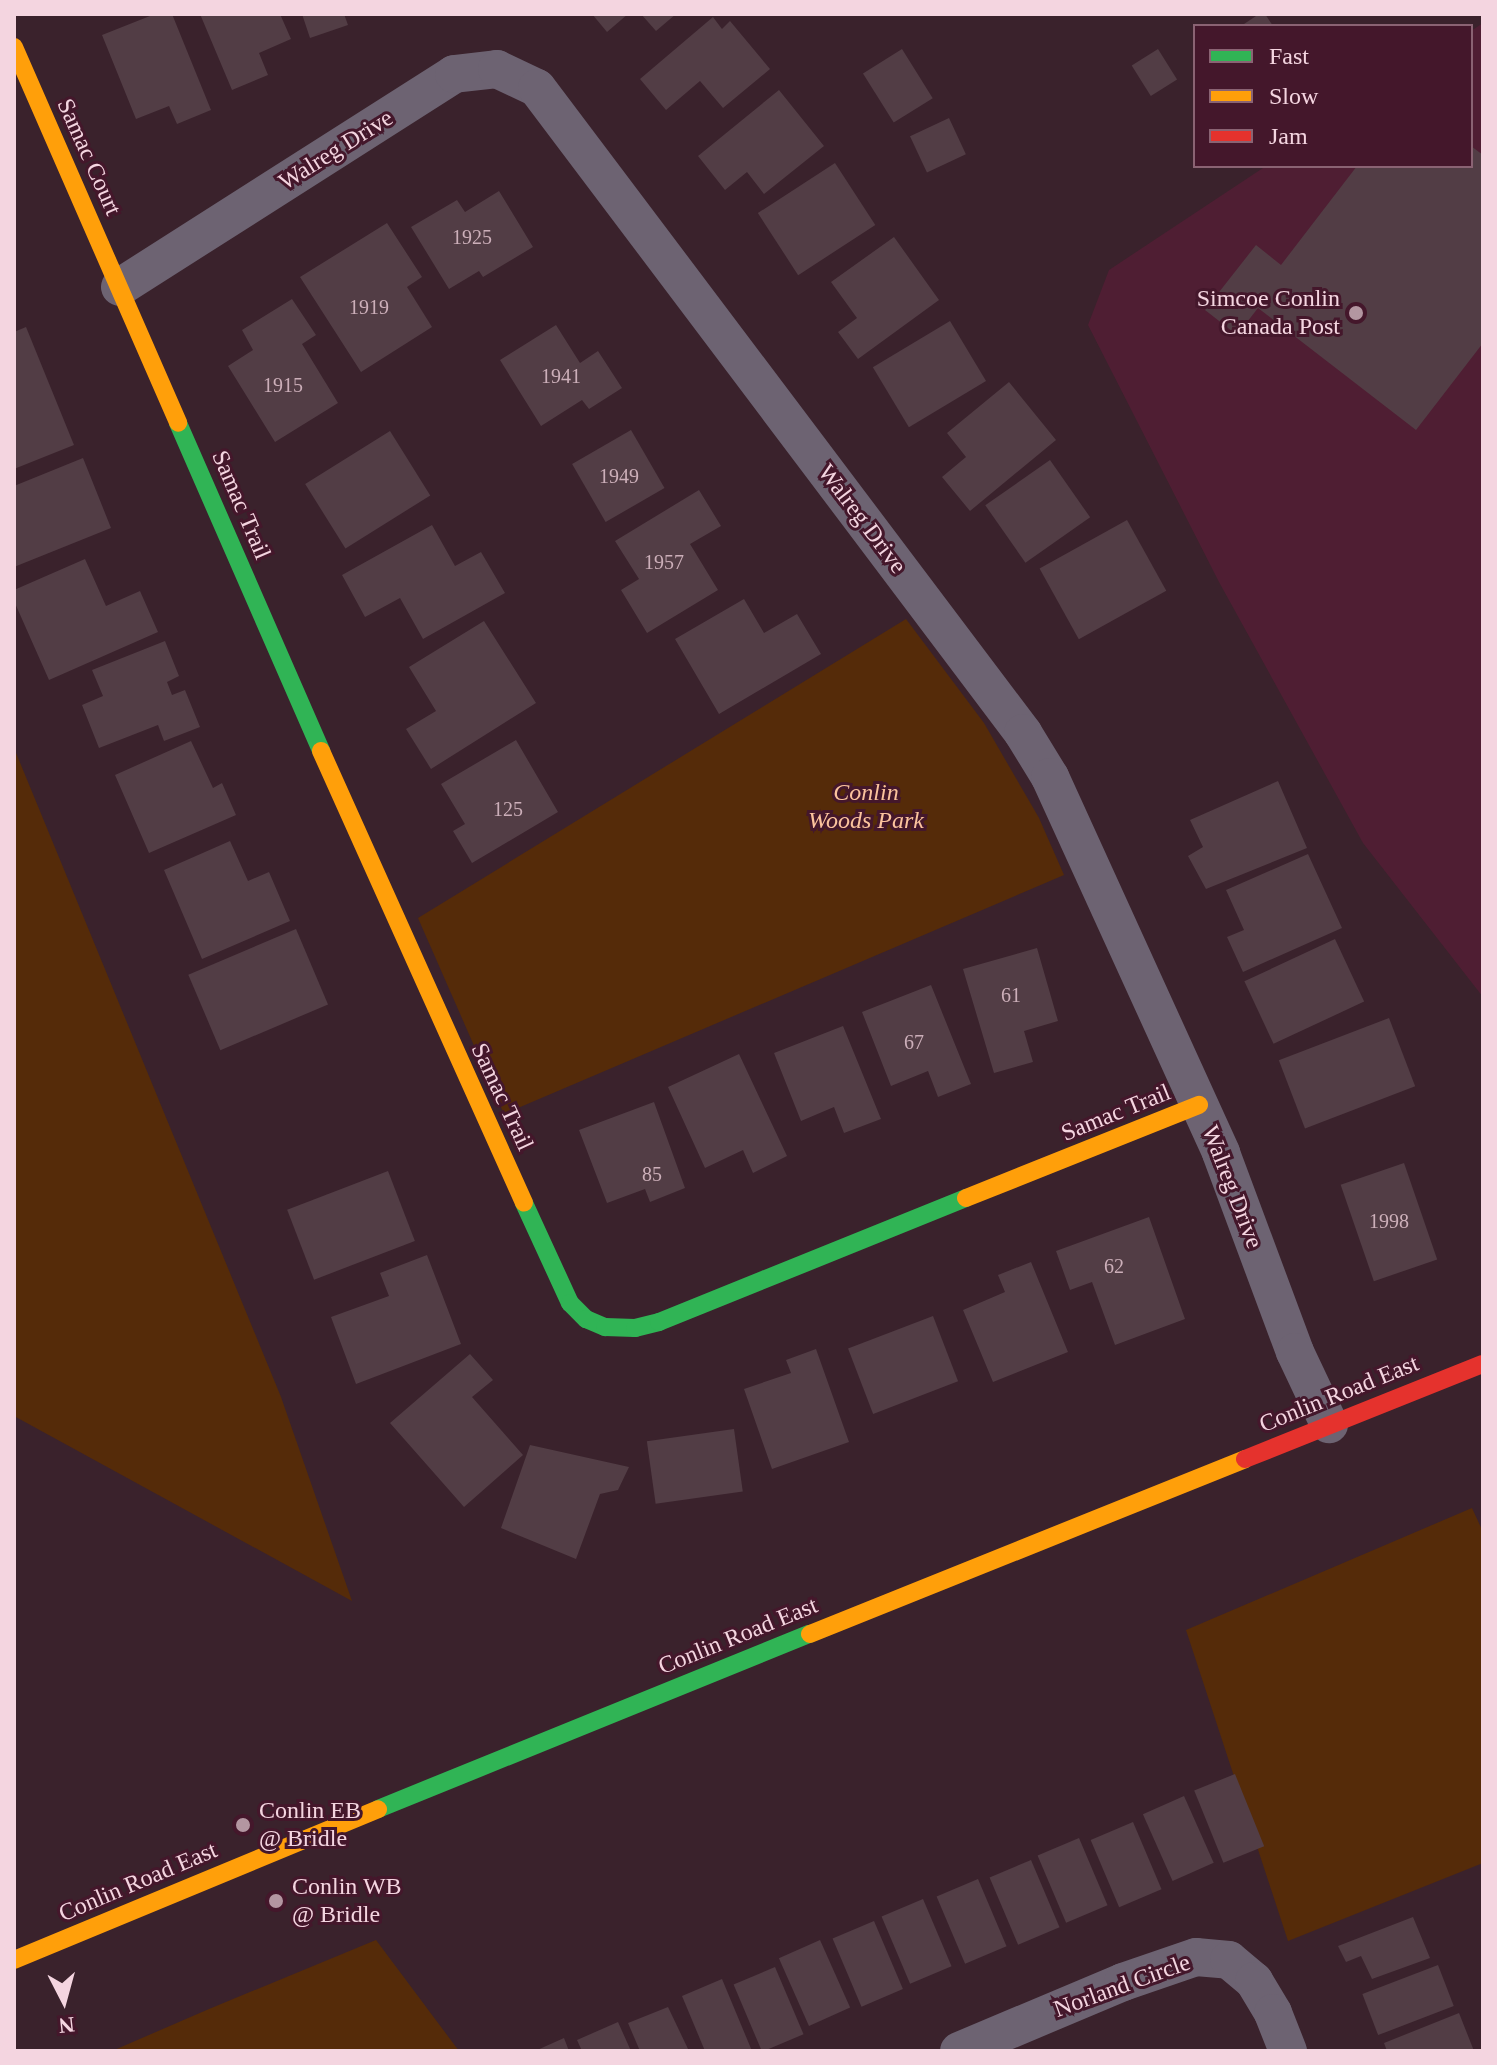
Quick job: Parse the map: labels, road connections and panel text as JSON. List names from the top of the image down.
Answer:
{
  "streets": {
    "street": [
      "Walreg Drive",
      "Samac Court",
      "Samac Trail",
      "Conlin Road East",
      "Norland Circle"
    ]
  },
  "crossings": [
    ["Walreg Drive", "Samac Court"],
    ["Walreg Drive", "Samac Trail"],
    ["Walreg Drive", "Conlin Road East"],
    ["Samac Court", "Samac Trail"]
  ],
  "parks": ["Conlin Woods Park"],
  "places": ["Simcoe Conlin Canada Post", "Conlin EB @ Bridle", "Conlin WB @ Bridle"],
  "house_numbers": [
    "1925",
    "1919",
    "1941",
    "1915",
    "1949",
    "1957",
    "125",
    "61",
    "67",
    "85",
    "1998",
    "62"
  ],
  "legend": ["Fast", "Slow", "Jam"],
  "north": "bottom"
}
